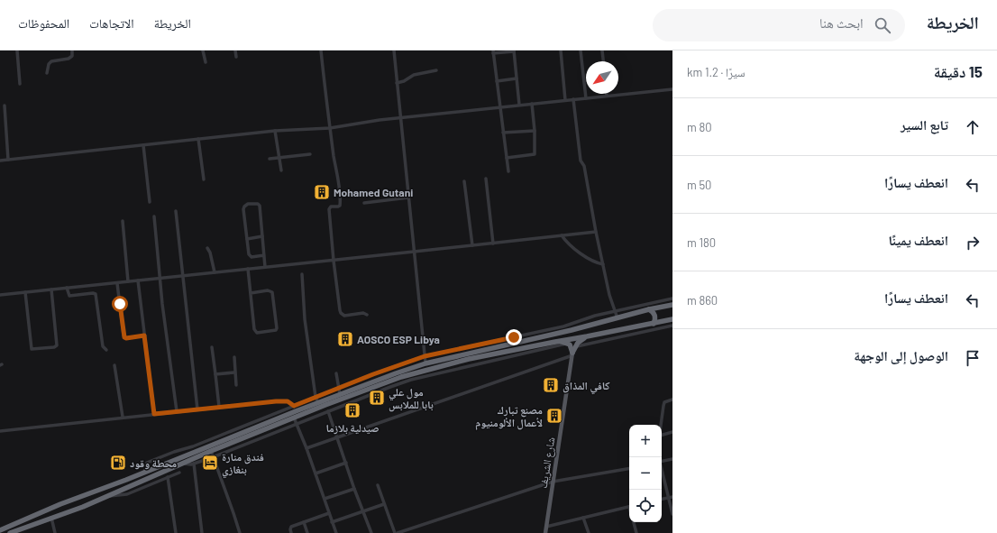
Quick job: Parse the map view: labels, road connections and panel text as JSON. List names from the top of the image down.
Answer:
{
  "streets": {
    "main road": ["شارع الشريف"]
  },
  "places": {
    "building": [
      "Mohamed Gutani",
      "AOSCO ESP Libya",
      "كافي المذاق",
      "مول علي بابا للملابس",
      "صيدلية بلازما",
      "مصنع تبارك لأعمال الألومنيوم"
    ],
    "fuel station": ["محطة وقود"],
    "hotel": ["فندق منارة بنغازي"]
  },
  "north": "bottom left",
  "page": {
    "header": "الخريطة",
    "search": "ابحث هنا",
    "nav": ["الخريطة", "الاتجاهات", "المحفوظات"],
    "heading": ["15 دقيقة", "سيرًا · 1.2 km"],
    "list": [
      ["تابع السير", "80 m"],
      ["انعطف يسارًا", "50 m"],
      ["انعطف يمينًا", "180 m"],
      ["انعطف يسارًا", "860 m"],
      "الوصول إلى الوجهة"
    ],
    "map_buttons": ["+", "−"]
  }
}
